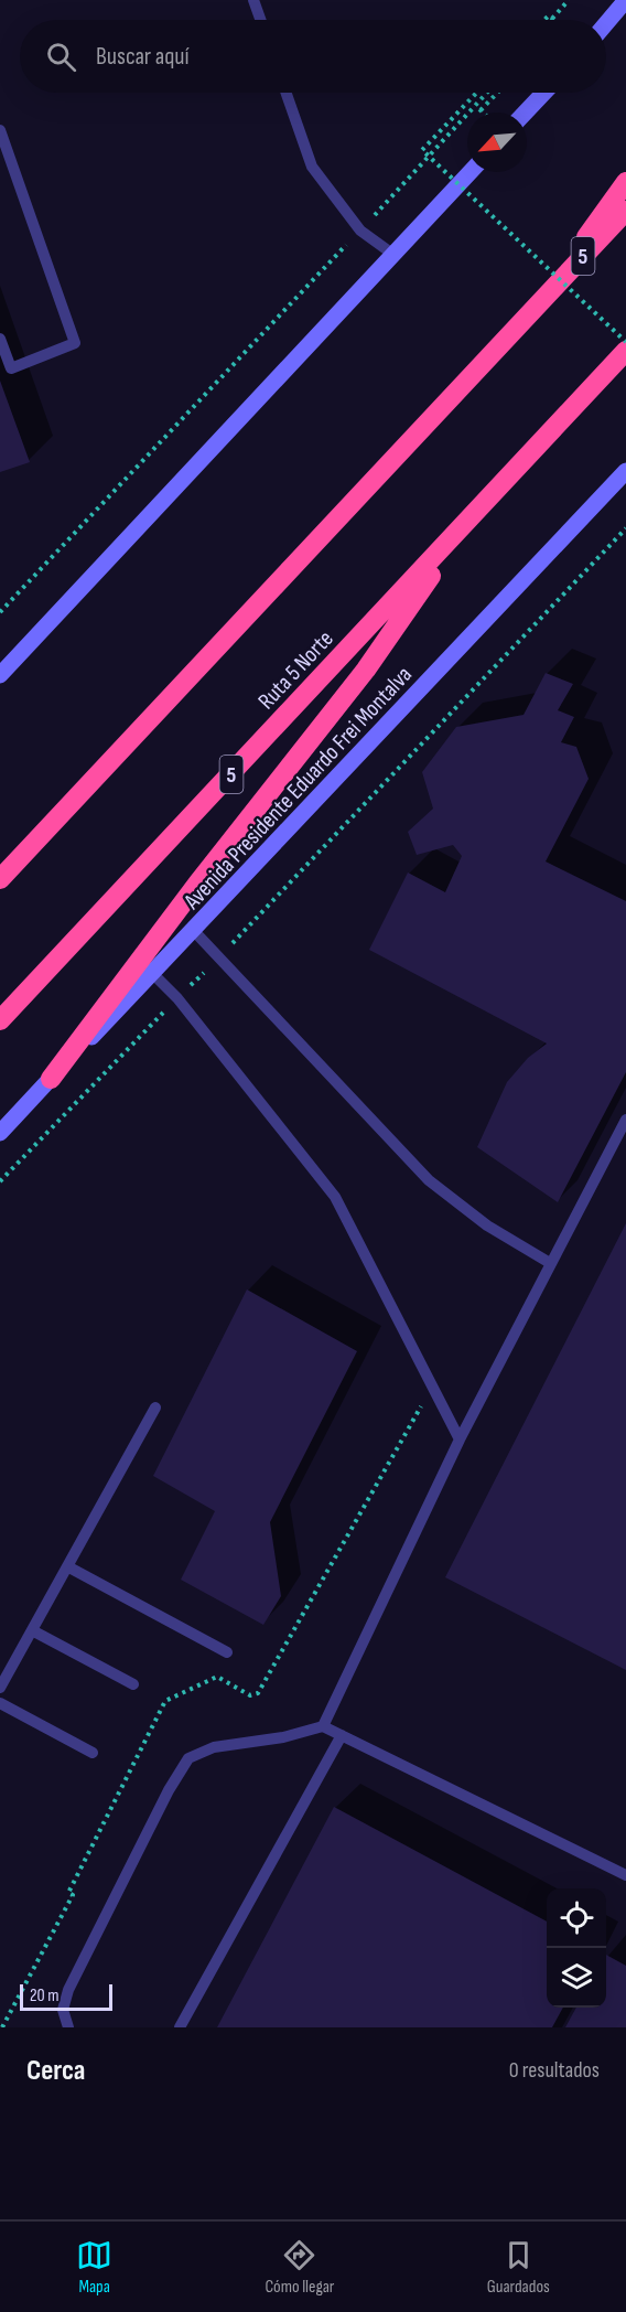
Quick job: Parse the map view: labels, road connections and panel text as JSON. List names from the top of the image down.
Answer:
{
  "streets": {
    "highway": ["5", "Ruta 5 Norte"],
    "main road": ["Avenida Presidente Eduardo Frei Montalva"]
  },
  "scale_bar": "20 m",
  "north": "bottom left",
  "page": {
    "search": "Buscar aquí",
    "scale": "20 m",
    "heading": ["Cerca", "0 resultados"],
    "nav": ["Mapa", "Cómo llegar", "Guardados"]
  }
}
